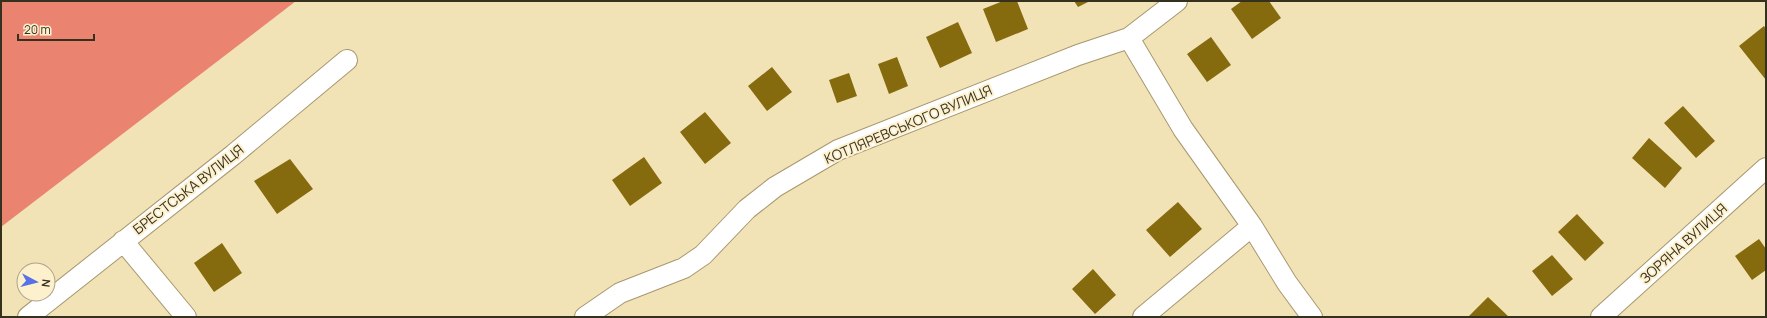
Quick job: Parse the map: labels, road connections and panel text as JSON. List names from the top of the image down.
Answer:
{
  "streets": {
    "street": ["КОТЛЯРЕВСЬКОГО ВУЛИЦЯ", "БРЕСТСЬКА ВУЛИЦЯ", "ЗОРЯНА ВУЛИЦЯ"]
  },
  "scale_bar": "20 m",
  "north": "right"
}
